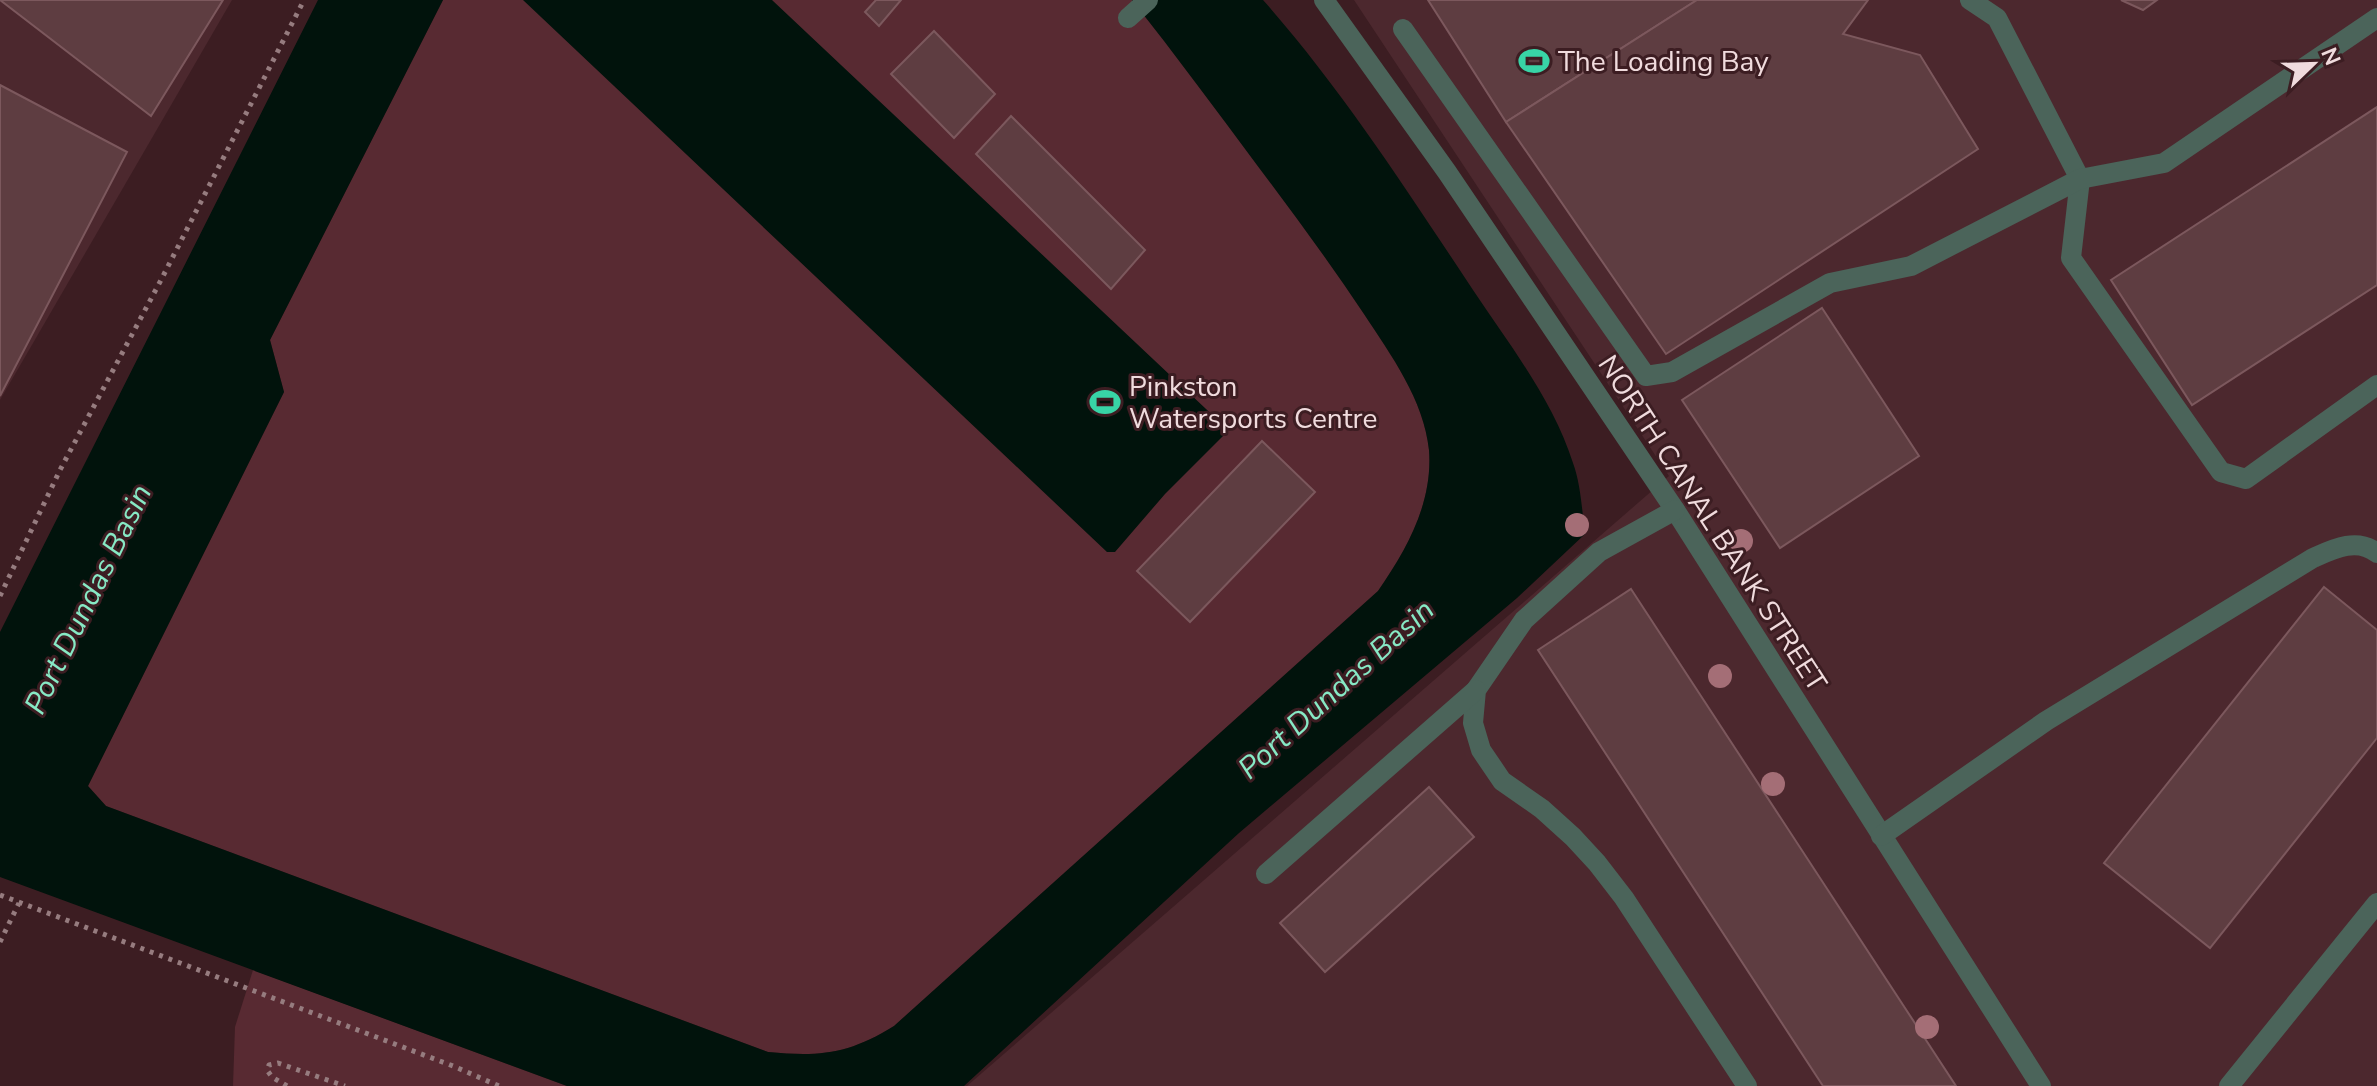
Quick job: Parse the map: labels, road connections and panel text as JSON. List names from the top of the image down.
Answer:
{
  "streets": {
    "street": ["NORTH CANAL BANK STREET"]
  },
  "water": ["Port Dundas Basin"],
  "places": {
    "sports": ["The Loading Bay", "Pinkston Watersports Centre"]
  },
  "north": "top right"
}
